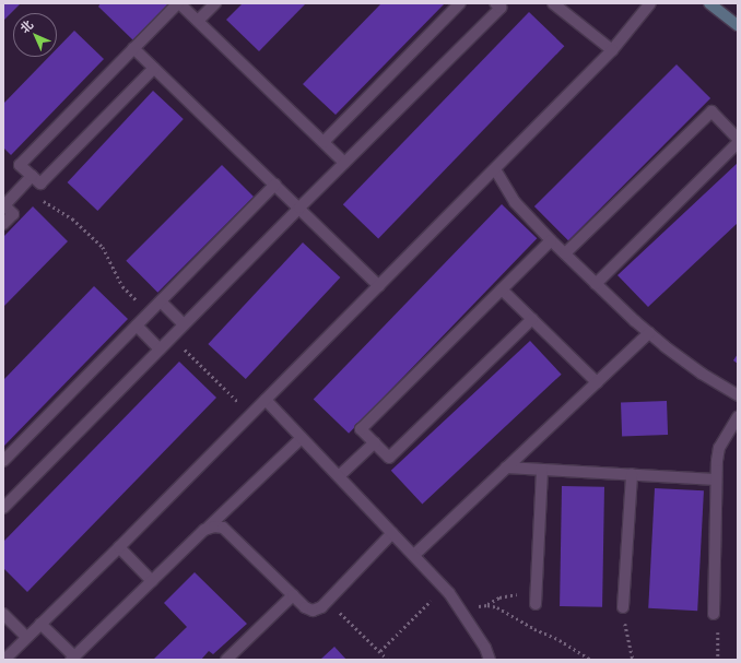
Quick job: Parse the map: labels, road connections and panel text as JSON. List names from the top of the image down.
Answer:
{
  "north": "top left"
}
